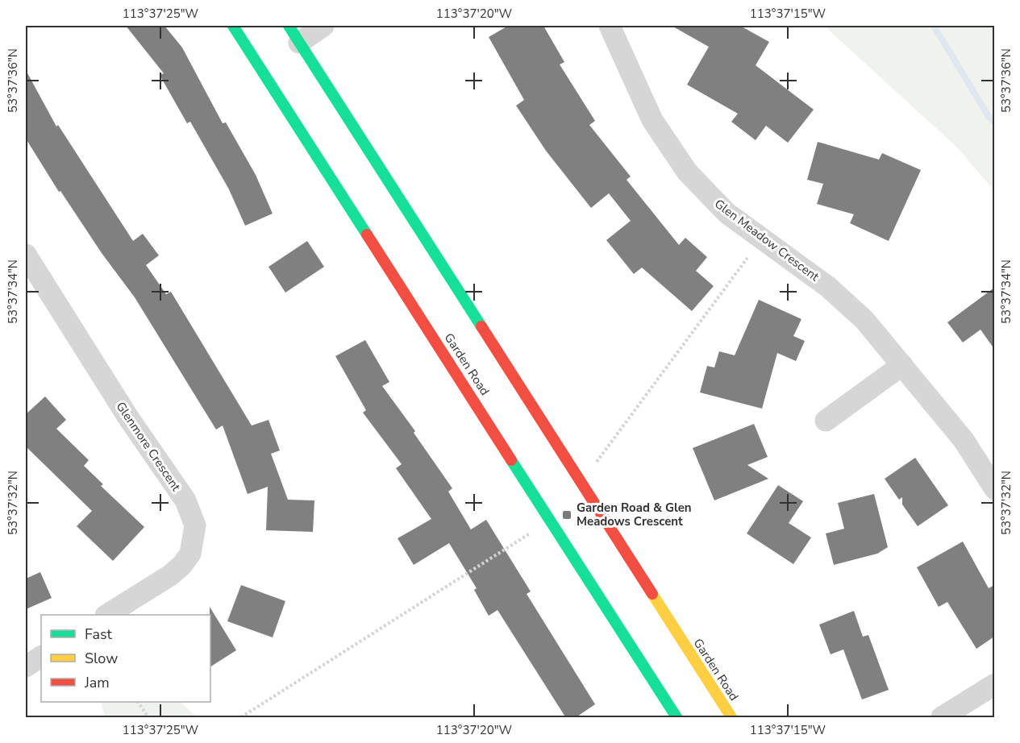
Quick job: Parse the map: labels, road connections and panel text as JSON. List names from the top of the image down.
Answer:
{
  "streets": {
    "street": ["Glen Meadow Crescent", "Garden Road", "Glenmore Crescent"]
  },
  "places": {
    "transit": ["Garden Road & Glen Meadows Crescent"]
  },
  "legend": ["Fast", "Slow", "Jam"],
  "coordinates": [
    "113°37'25\"W",
    "113°37'20\"W",
    "113°37'15\"W",
    "53°37'36\"N",
    "53°37'34\"N",
    "53°37'32\"N"
  ]
}
